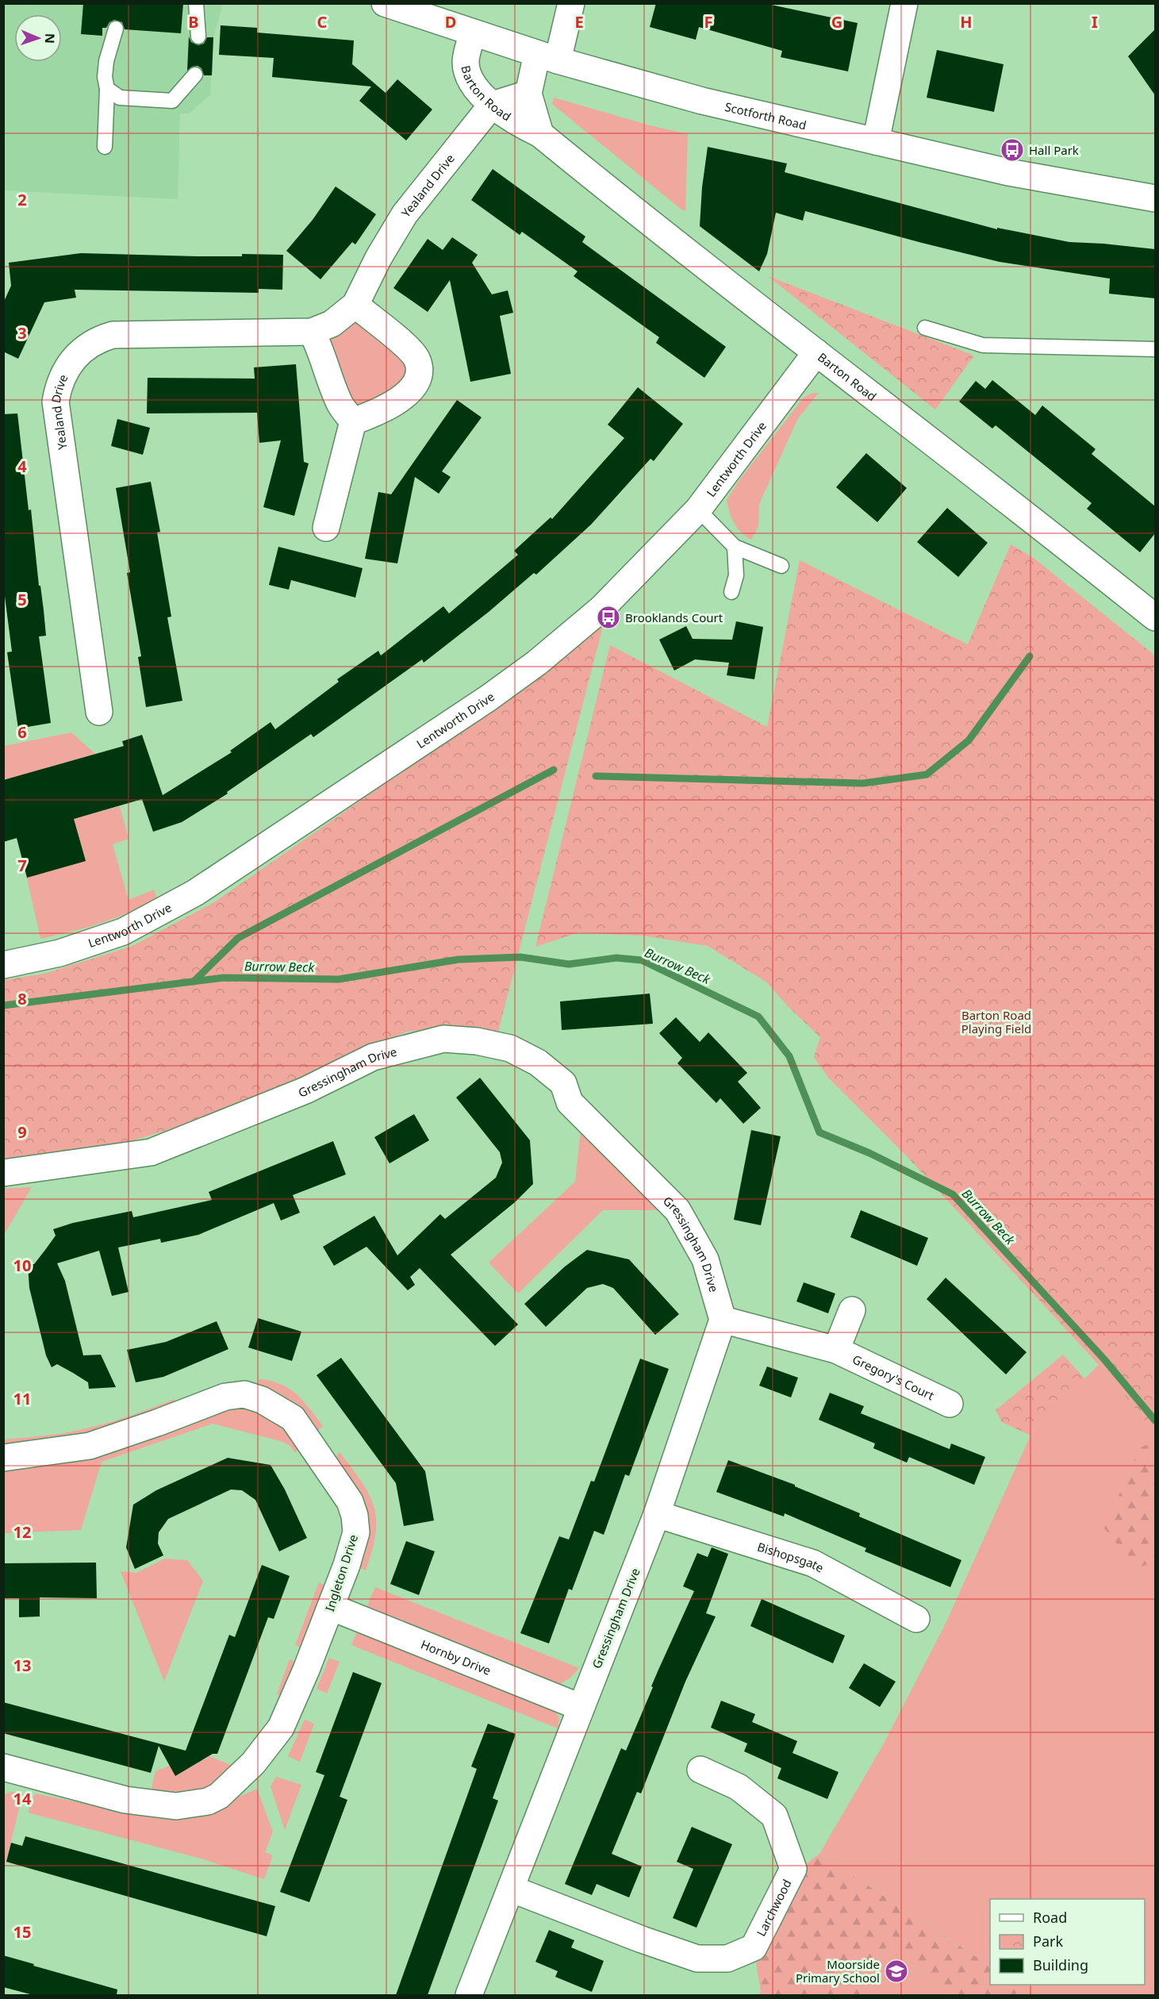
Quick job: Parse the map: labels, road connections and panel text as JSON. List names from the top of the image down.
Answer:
{
  "streets": {
    "street": [
      "Barton Road",
      "Scotforth Road",
      "Yealand Drive",
      "Lentworth Drive",
      "Gressingham Drive",
      "Gregory's Court",
      "Bishopsgate",
      "Ingleton Drive",
      "Hornby Drive",
      "Larchwood"
    ]
  },
  "crossings": [
    ["Barton Road", "Scotforth Road"],
    ["Barton Road", "Yealand Drive"],
    ["Barton Road", "Lentworth Drive"],
    ["Gressingham Drive", "Gregory's Court"],
    ["Gressingham Drive", "Bishopsgate"],
    ["Gressingham Drive", "Hornby Drive"],
    ["Gressingham Drive", "Larchwood"],
    ["Ingleton Drive", "Hornby Drive"]
  ],
  "water": ["Burrow Beck"],
  "parks": ["Barton Road Playing Field"],
  "places": {
    "bus stop": ["Hall Park", "Brooklands Court"],
    "school or university": ["Moorside Primary School"]
  },
  "legend": ["Road", "Park", "Building"],
  "north": "right",
  "grid": {
    "columns": [
      "B",
      "C",
      "D",
      "E",
      "F",
      "G",
      "H",
      "I"
    ],
    "rows": [
      "2",
      "3",
      "4",
      "5",
      "6",
      "7",
      "8",
      "9",
      "10",
      "11",
      "12",
      "13",
      "14",
      "15"
    ]
  }
}
